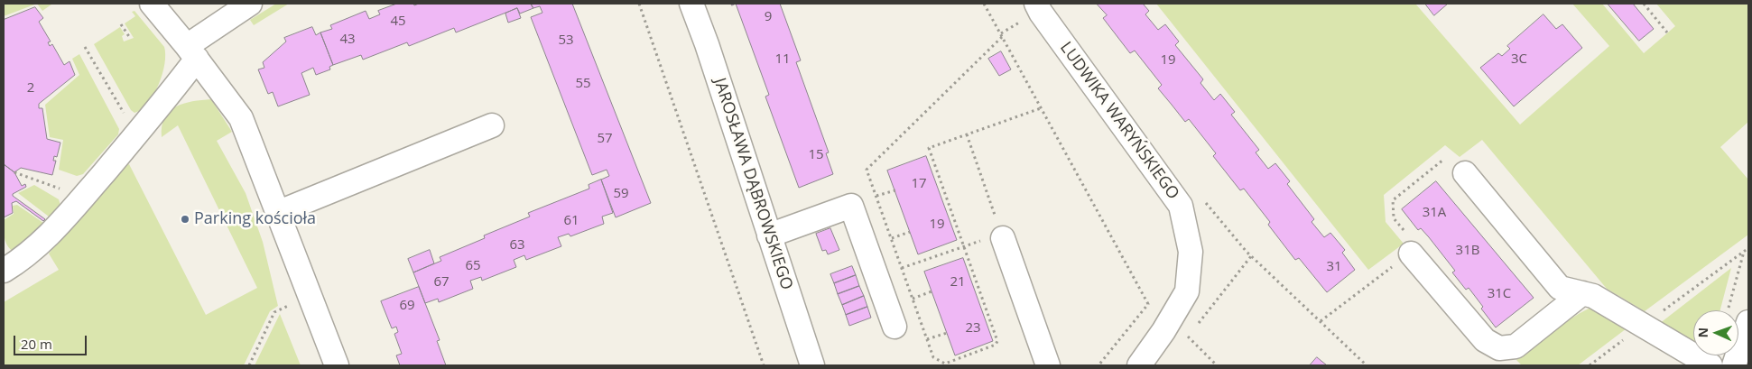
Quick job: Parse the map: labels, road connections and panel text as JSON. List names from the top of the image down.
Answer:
{
  "streets": {
    "street": ["LUDWIKA WARYŃSKIEGO", "JAROSŁAWA DĄBROWSKIEGO"]
  },
  "places": ["Parking kościoła"],
  "house_numbers": [
    "9",
    "45",
    "43",
    "53",
    "11",
    "3C",
    "19",
    "55",
    "2",
    "57",
    "15",
    "17",
    "59",
    "31A",
    "61",
    "19",
    "63",
    "31B",
    "65",
    "31",
    "67",
    "21",
    "31C",
    "69",
    "23"
  ],
  "scale_bar": "20 m",
  "north": "left"
}
